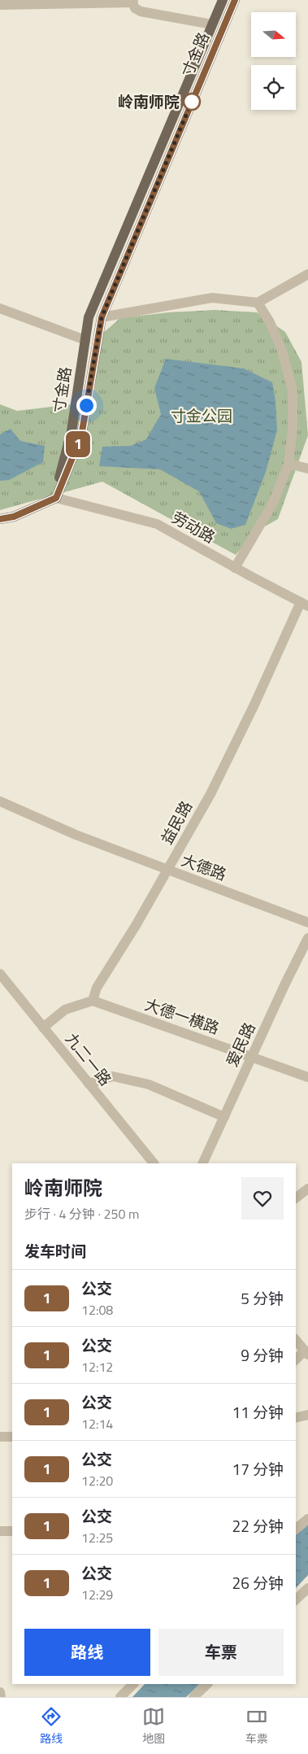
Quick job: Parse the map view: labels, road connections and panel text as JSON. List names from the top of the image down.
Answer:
{
  "streets": {
    "main road": ["寸金路"],
    "street": [
      "劳动路",
      "益民路",
      "大德路",
      "大德一横路",
      "爱民路",
      "九二一路"
    ]
  },
  "crossings": [
    ["寸金路", "劳动路"],
    ["劳动路", "益民路"],
    ["益民路", "大德路"],
    ["益民路", "大德一横路"],
    ["大德一横路", "爱民路"]
  ],
  "parks": ["寸金公园"],
  "places": ["岭南师院"],
  "lines": ["bus line 1"],
  "north": "right",
  "page": {
    "on_map": "1",
    "heading": [
      ["岭南师院", "步行 · 4 分钟 · 250 m"],
      "发车时间"
    ],
    "list": [
      {
        "mark": "1",
        "name": "公交",
        "note": "12:08",
        "value": "5 分钟"
      },
      {
        "mark": "1",
        "name": "公交",
        "note": "12:12",
        "value": "9 分钟"
      },
      {
        "mark": "1",
        "name": "公交",
        "note": "12:14",
        "value": "11 分钟"
      },
      {
        "mark": "1",
        "name": "公交",
        "note": "12:20",
        "value": "17 分钟"
      },
      {
        "mark": "1",
        "name": "公交",
        "note": "12:25",
        "value": "22 分钟"
      },
      {
        "mark": "1",
        "name": "公交",
        "note": "12:29",
        "value": "26 分钟"
      }
    ],
    "buttons": ["路线", "车票"],
    "tabs": ["路线", "地图", "车票"]
  }
}
